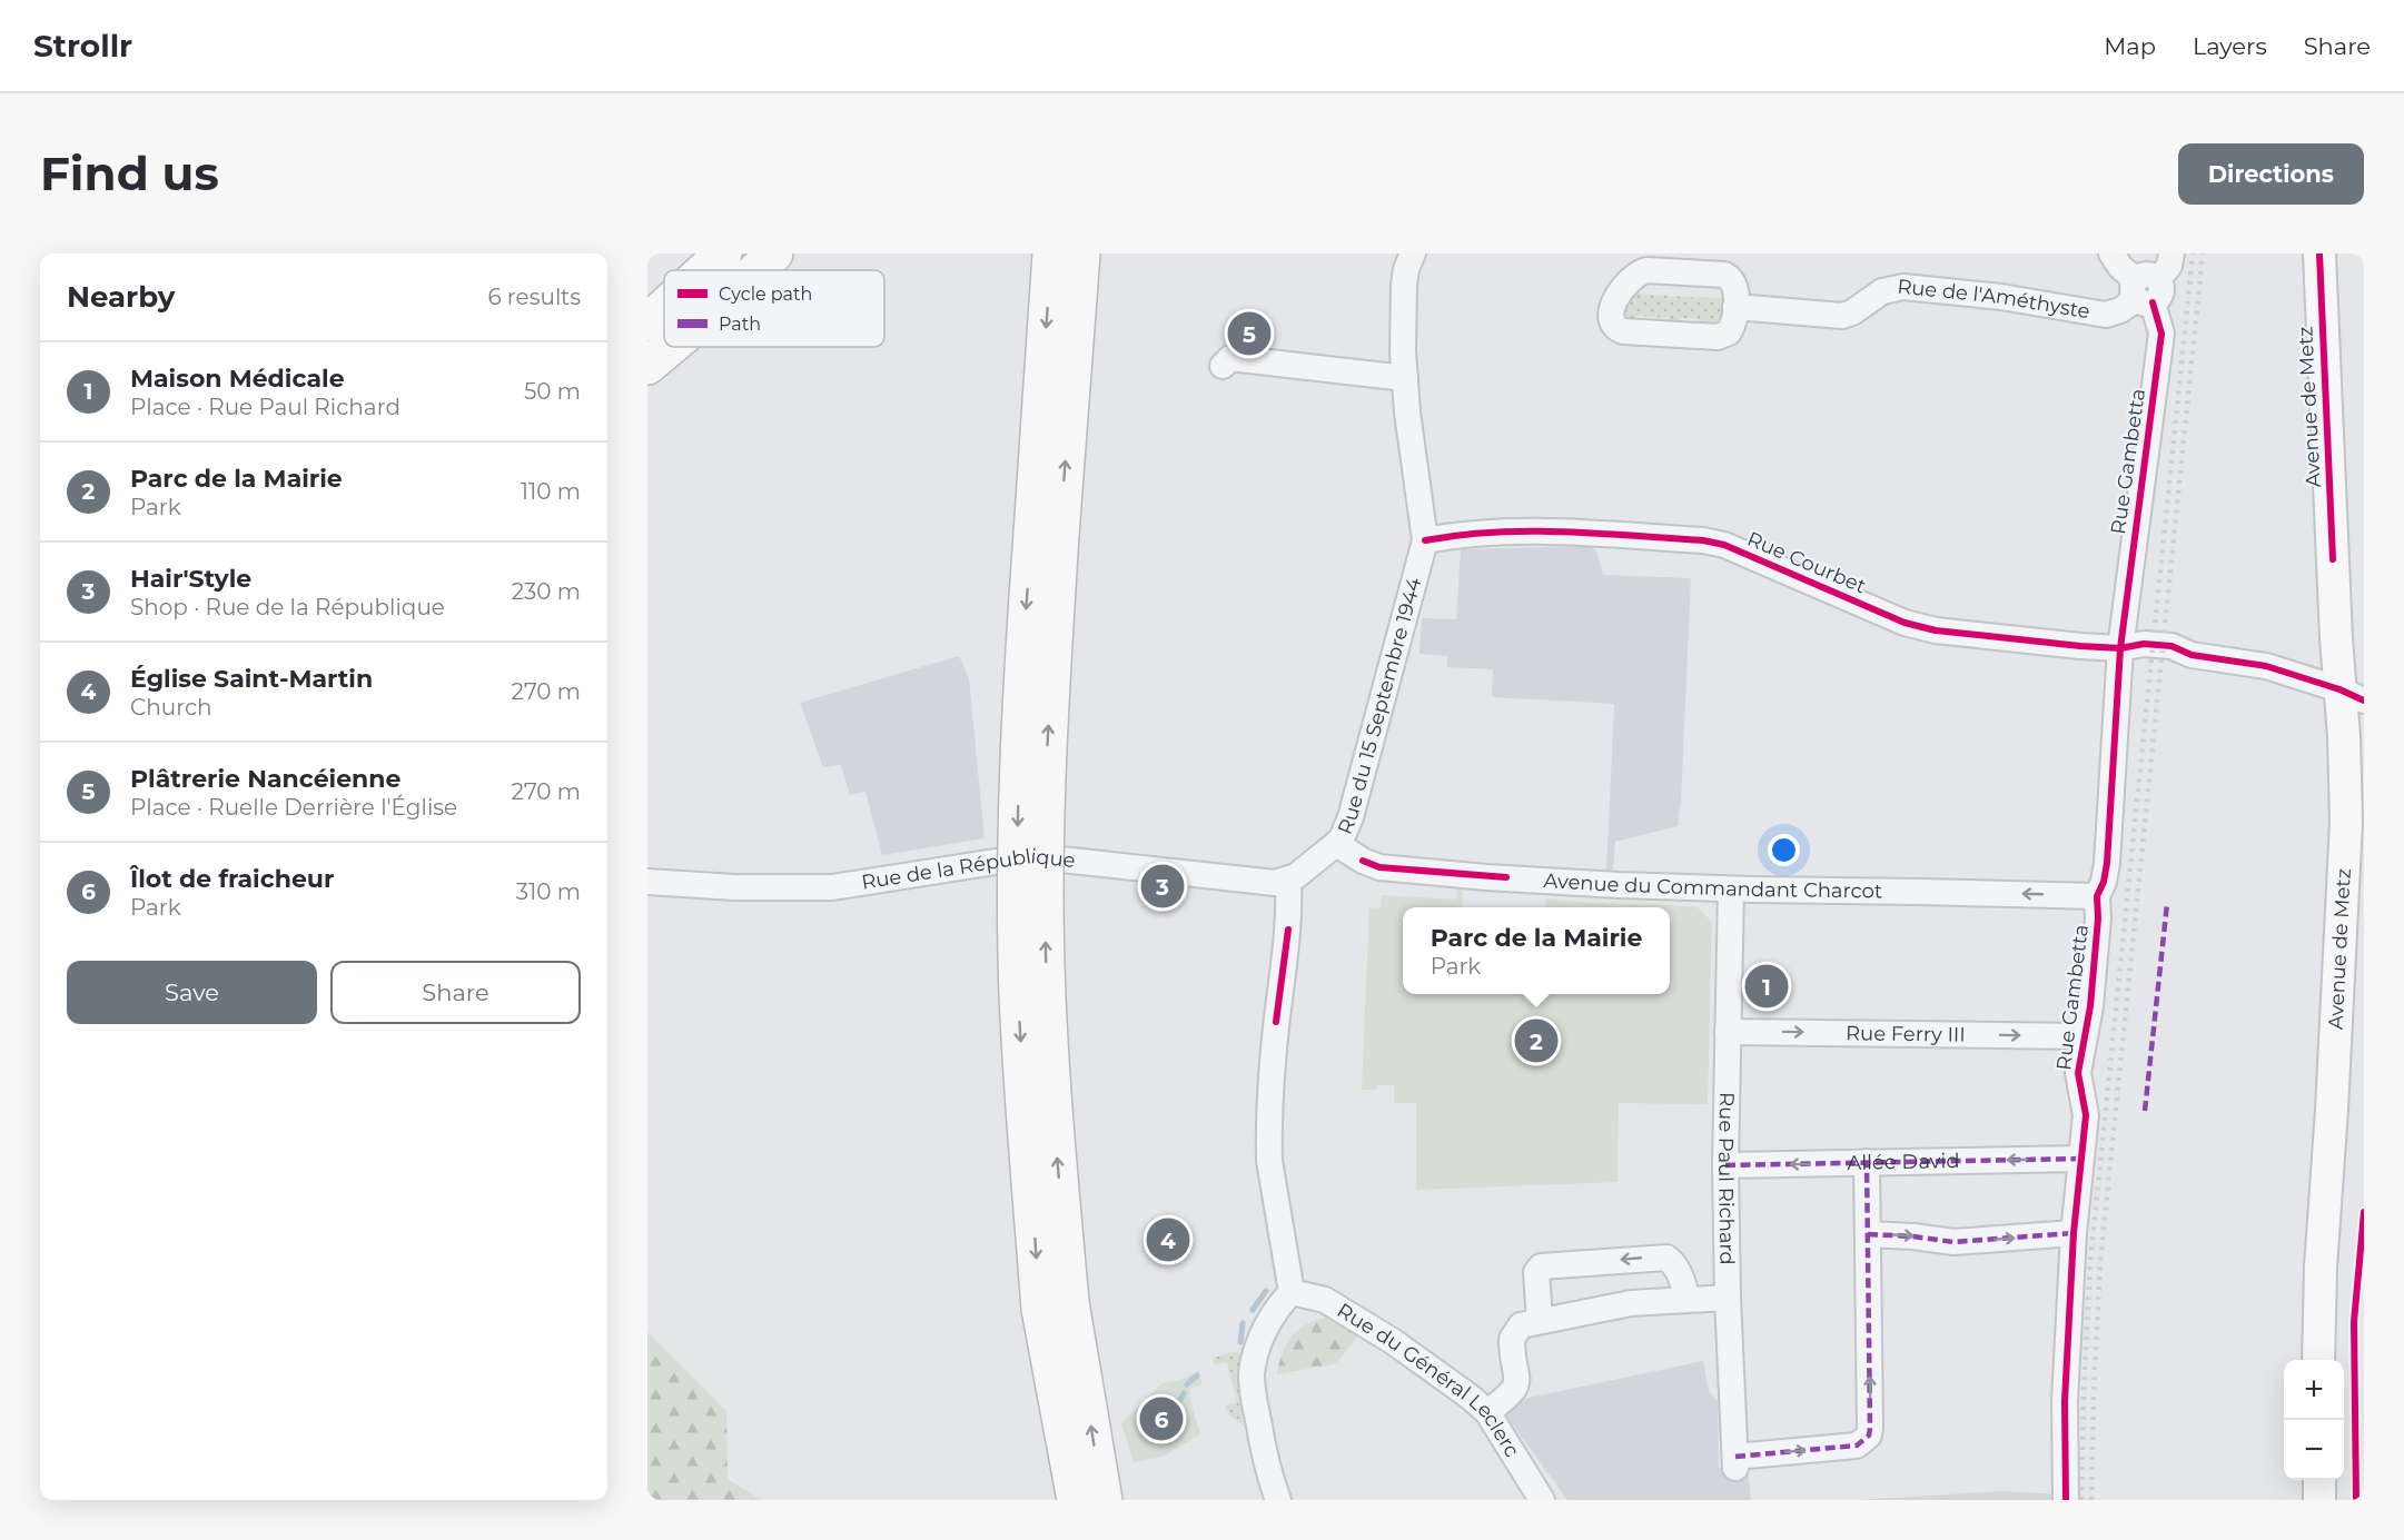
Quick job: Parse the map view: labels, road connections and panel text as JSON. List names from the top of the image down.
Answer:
{
  "streets": {
    "main road": ["Avenue de Metz"],
    "street": [
      "Rue de l'Améthyste",
      "Rue Gambetta",
      "Rue Courbet",
      "Rue du 15 Septembre 1944",
      "Rue de la République",
      "Avenue du Commandant Charcot",
      "Rue Ferry III",
      "Allée David",
      "Rue Paul Richard",
      "Rue du Général Leclerc"
    ]
  },
  "crossings": [
    ["Rue de l'Améthyste", "Rue Gambetta"],
    ["Avenue de Metz", "Rue Courbet"],
    ["Rue Gambetta", "Rue Courbet"],
    ["Rue Gambetta", "Avenue du Commandant Charcot"],
    ["Rue Gambetta", "Rue Ferry III"],
    ["Rue Gambetta", "Allée David"],
    ["Rue Courbet", "Rue du 15 Septembre 1944"],
    ["Rue du 15 Septembre 1944", "Rue de la République"],
    ["Rue du 15 Septembre 1944", "Avenue du Commandant Charcot"],
    ["Avenue du Commandant Charcot", "Rue Paul Richard"],
    ["Rue Ferry III", "Rue Paul Richard"],
    ["Allée David", "Rue Paul Richard"]
  ],
  "one_way": ["Avenue du Commandant Charcot"],
  "legend": ["Cycle path", "Path"],
  "page": {
    "header": "Strollr",
    "nav": ["Map", "Layers", "Share"],
    "buttons": [
      "Directions",
      ["Save", "Share"]
    ],
    "title": "Find us",
    "heading": ["Nearby", "6 results"],
    "pins": [
      "5",
      "3",
      "1",
      "2",
      "4",
      "6"
    ],
    "list": [
      {
        "mark": "1",
        "name": "Maison Médicale",
        "note": "Place · Rue Paul Richard",
        "value": "50 m"
      },
      {
        "mark": "2",
        "name": "Parc de la Mairie",
        "note": "Park",
        "value": "110 m"
      },
      {
        "mark": "3",
        "name": "Hair'Style",
        "note": "Shop · Rue de la République",
        "value": "230 m"
      },
      {
        "mark": "4",
        "name": "Église Saint-Martin",
        "note": "Church",
        "value": "270 m"
      },
      {
        "mark": "5",
        "name": "Plâtrerie Nancéienne",
        "note": "Place · Ruelle Derrière l'Église",
        "value": "270 m"
      },
      {
        "mark": "6",
        "name": "Îlot de fraicheur",
        "note": "Park",
        "value": "310 m"
      }
    ],
    "popup": ["Parc de la Mairie", "Park"],
    "map_buttons": ["+", "−"]
  }
}
